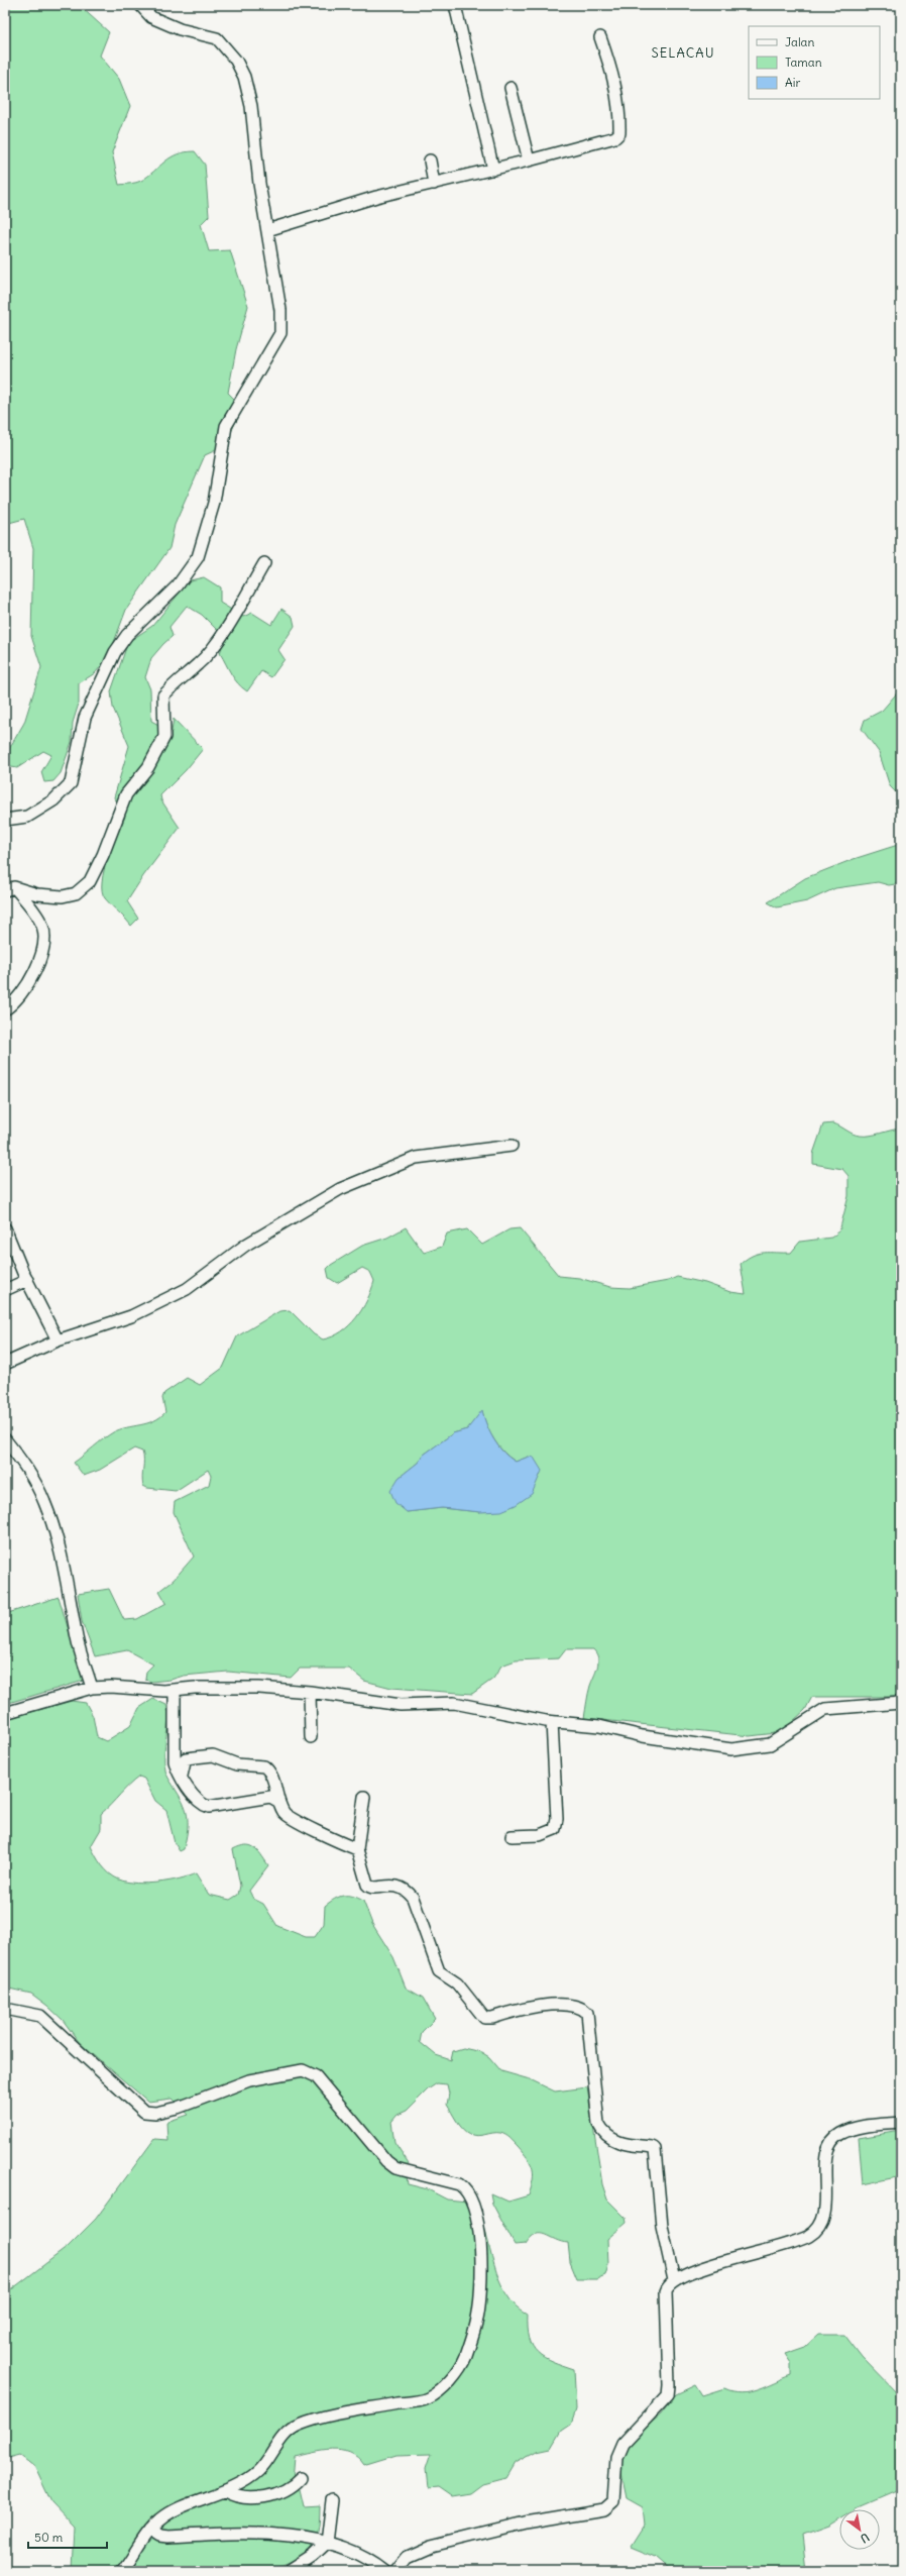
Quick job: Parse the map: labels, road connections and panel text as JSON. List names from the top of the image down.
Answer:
{
  "districts": ["SELACAU"],
  "legend": ["Jalan", "Taman", "Air"],
  "scale_bar": "50 m",
  "north": "bottom right"
}
